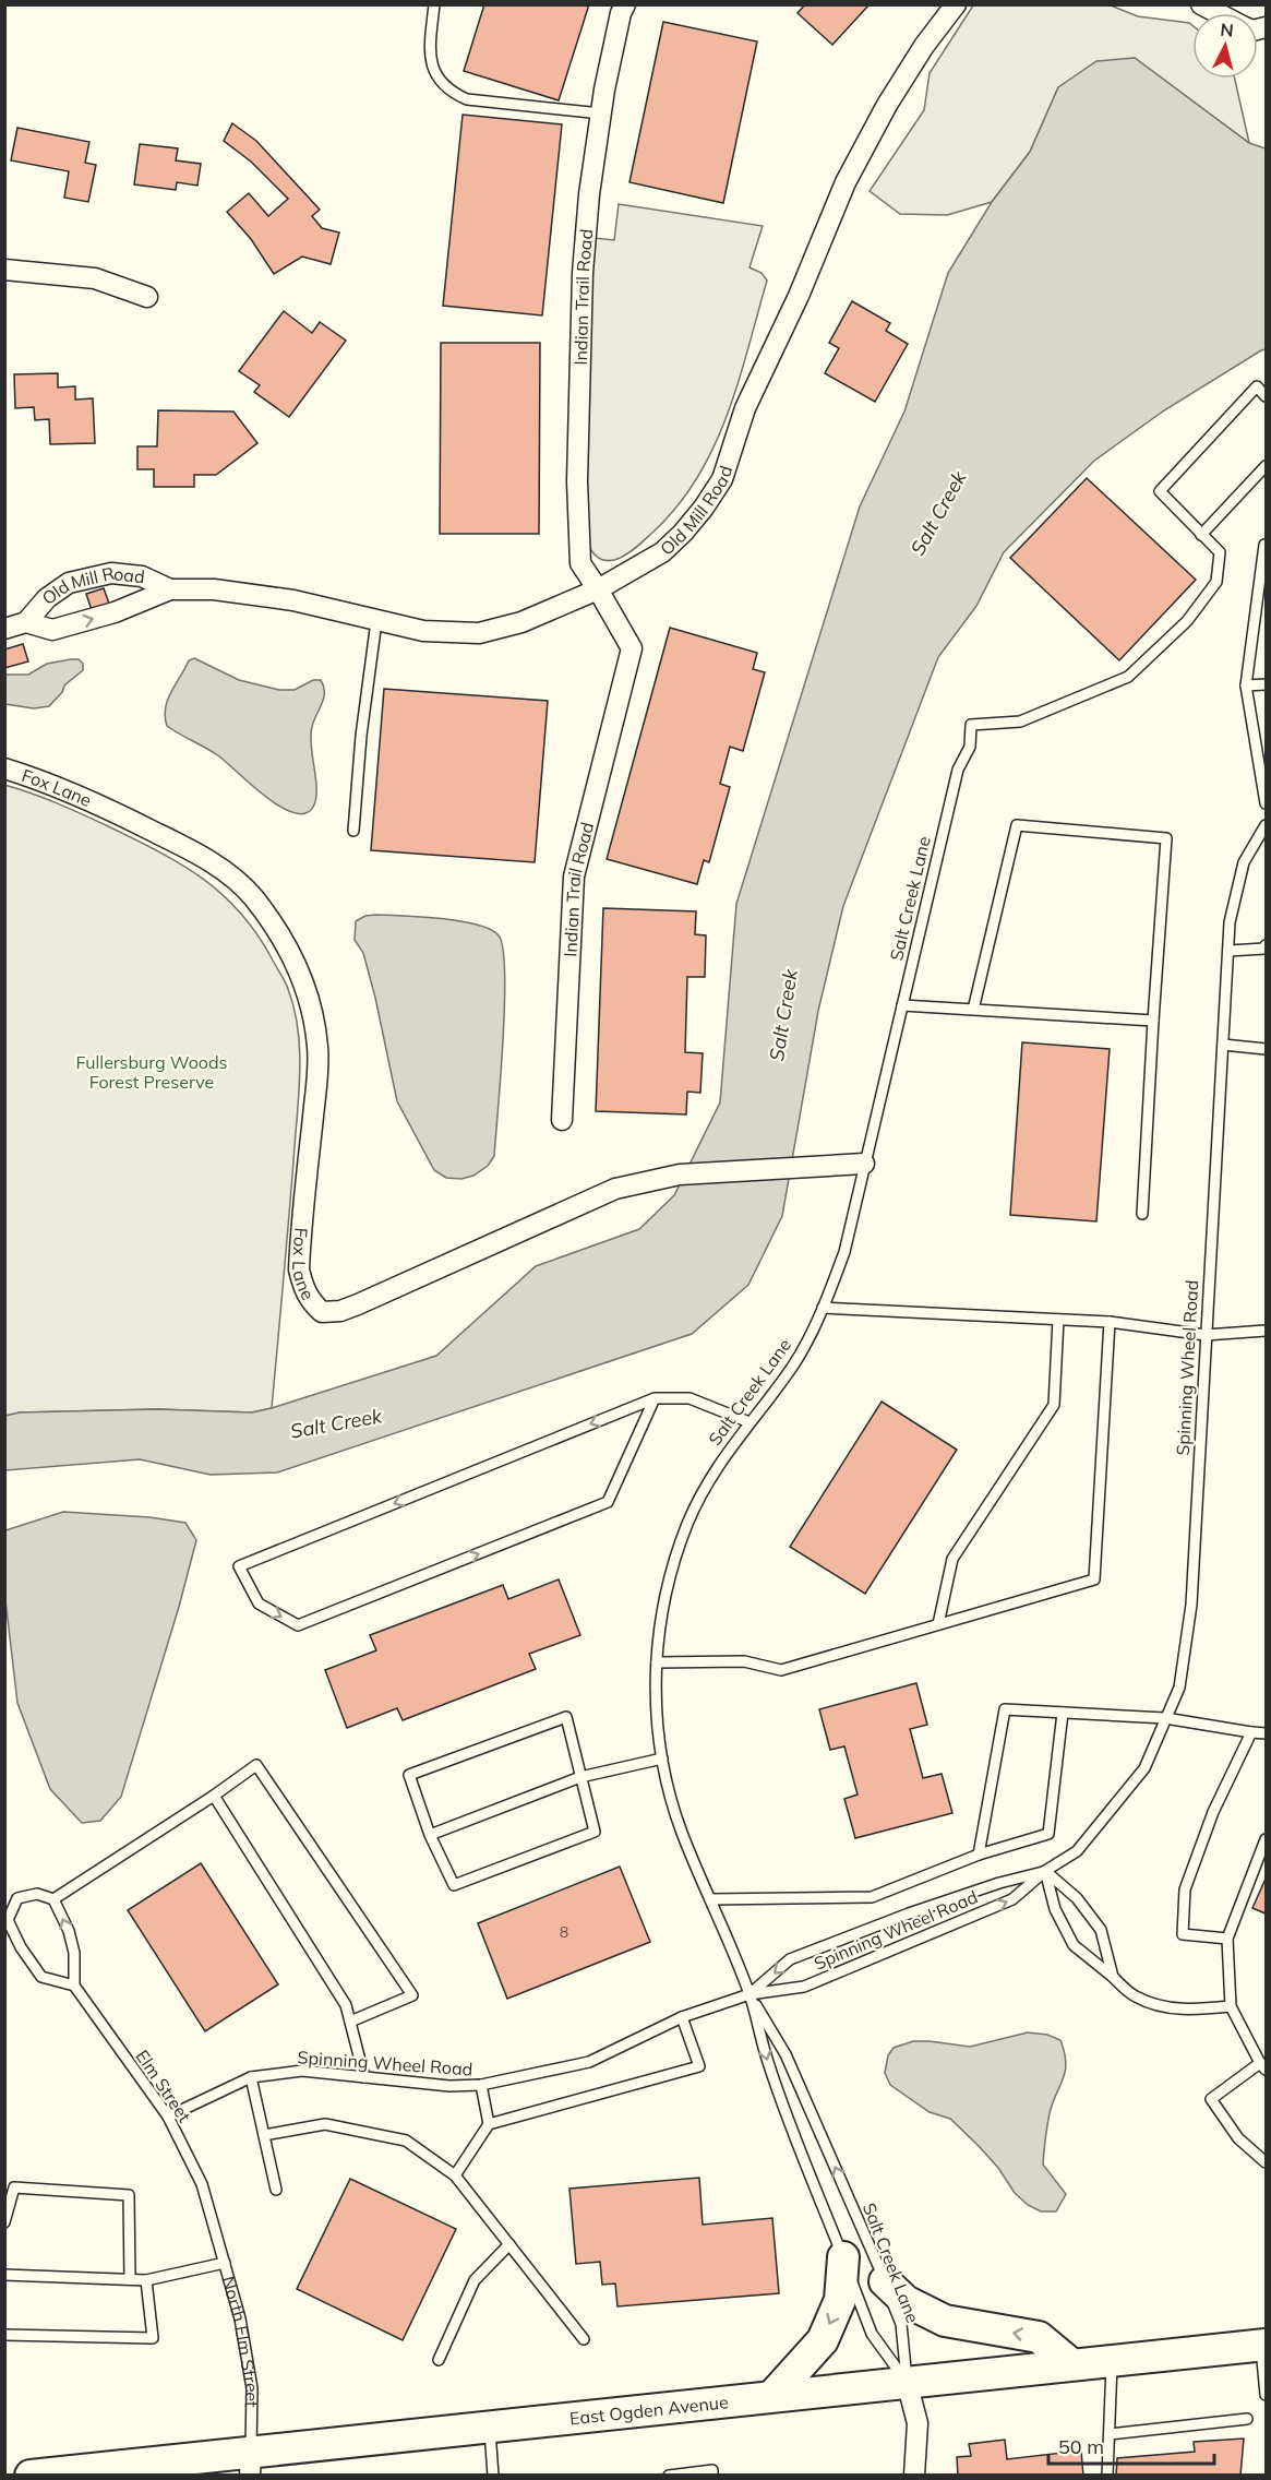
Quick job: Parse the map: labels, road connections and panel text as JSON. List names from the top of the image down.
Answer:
{
  "streets": {
    "main road": ["East Ogden Avenue"],
    "street": ["Indian Trail Road", "Old Mill Road", "Fox Lane"],
    "lane": [
      "Salt Creek Lane",
      "Spinning Wheel Road",
      "Elm Street",
      "North Elm Street"
    ]
  },
  "crossings": [
    ["Indian Trail Road", "Old Mill Road"],
    ["Fox Lane", "Salt Creek Lane"],
    ["Salt Creek Lane", "Spinning Wheel Road"],
    ["Salt Creek Lane", "East Ogden Avenue"],
    ["Spinning Wheel Road", "Elm Street"],
    ["Elm Street", "North Elm Street"],
    ["North Elm Street", "East Ogden Avenue"]
  ],
  "water": ["Salt Creek"],
  "parks": ["Fullersburg Woods Forest Preserve"],
  "house_numbers": ["8"],
  "scale_bar": "50 m",
  "north": "top"
}
